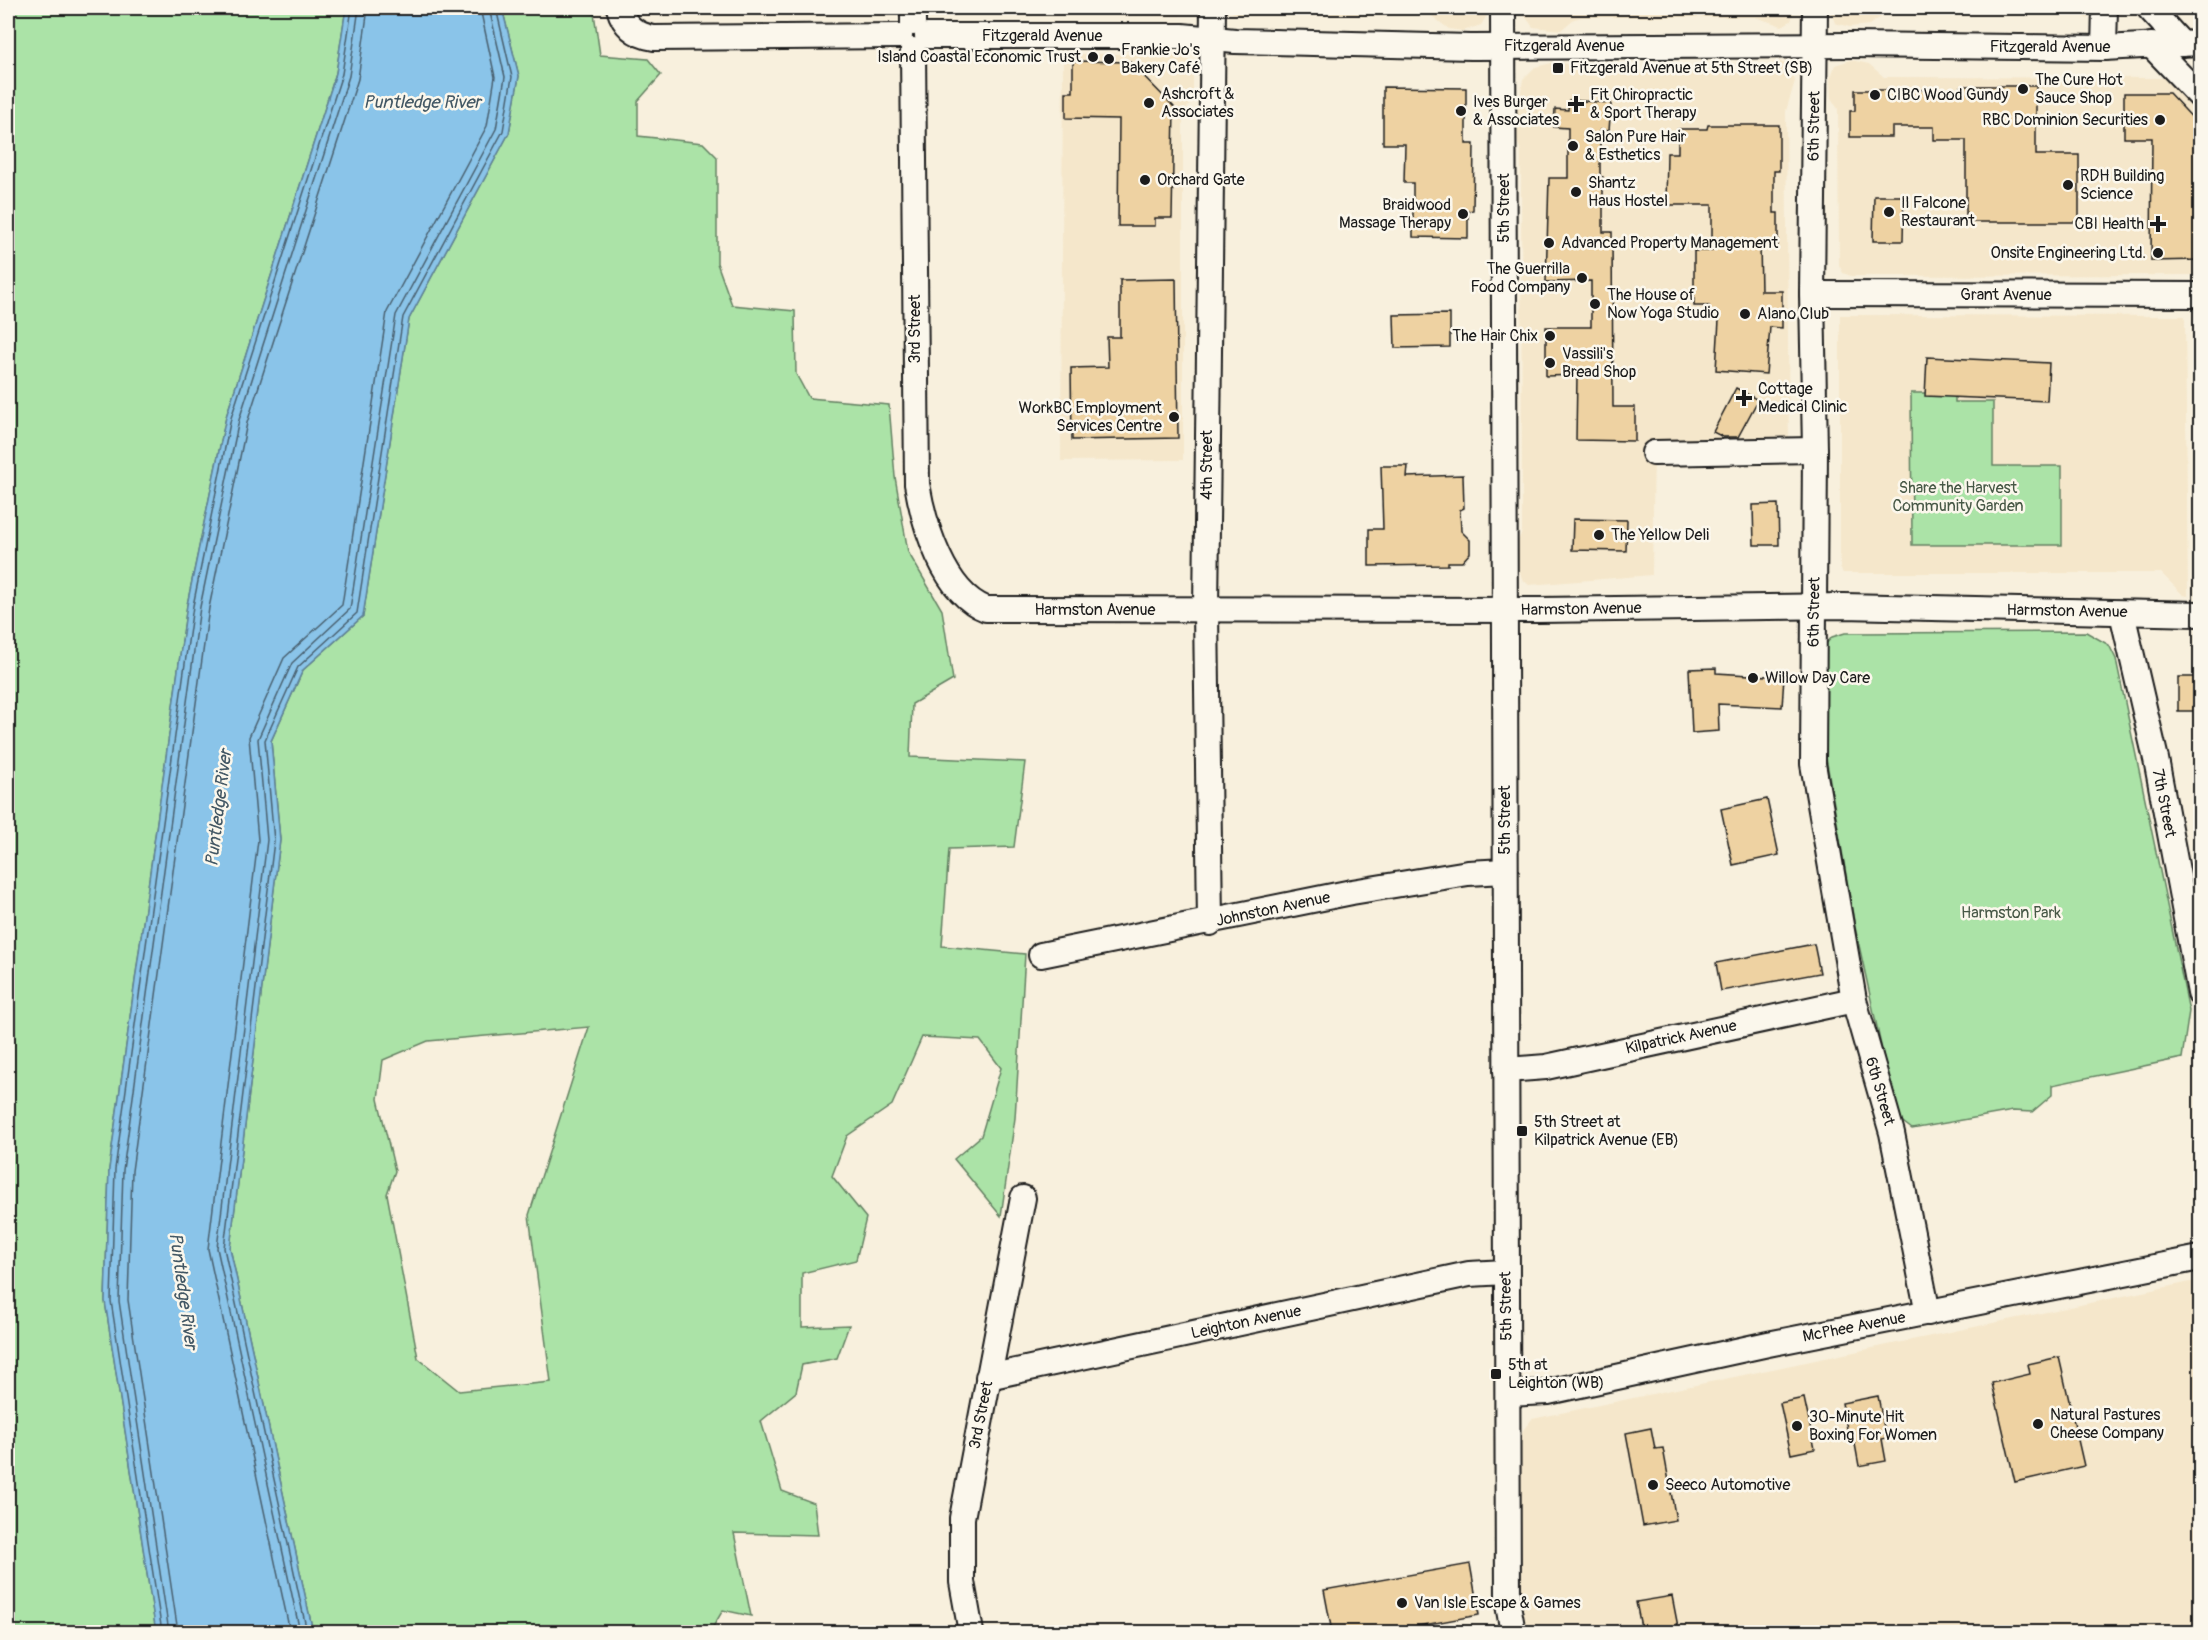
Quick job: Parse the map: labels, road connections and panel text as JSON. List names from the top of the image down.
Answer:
{
  "streets": {
    "street": [
      "Fitzgerald Avenue",
      "6th Street",
      "5th Street",
      "Grant Avenue",
      "3rd Street",
      "4th Street",
      "Harmston Avenue",
      "7th Street",
      "Johnston Avenue",
      "Kilpatrick Avenue",
      "Leighton Avenue",
      "McPhee Avenue"
    ]
  },
  "crossings": [
    ["Fitzgerald Avenue", "6th Street"],
    ["Fitzgerald Avenue", "5th Street"],
    ["Fitzgerald Avenue", "3rd Street"],
    ["Fitzgerald Avenue", "4th Street"],
    ["6th Street", "Grant Avenue"],
    ["6th Street", "Harmston Avenue"],
    ["6th Street", "Kilpatrick Avenue"],
    ["6th Street", "McPhee Avenue"],
    ["5th Street", "Harmston Avenue"],
    ["5th Street", "Johnston Avenue"],
    ["5th Street", "Kilpatrick Avenue"],
    ["5th Street", "Leighton Avenue"],
    ["5th Street", "McPhee Avenue"],
    ["3rd Street", "Harmston Avenue"],
    ["3rd Street", "Leighton Avenue"],
    ["4th Street", "Harmston Avenue"],
    ["4th Street", "Johnston Avenue"],
    ["Harmston Avenue", "7th Street"]
  ],
  "water": ["Puntledge River"],
  "parks": ["Share the Harvest Community Garden", "Harmston Park"],
  "places": {
    "other": [
      "Island Coastal Economic Trust",
      "Frankie Jo's Bakery Café",
      "The Cure Hot Sauce Shop",
      "CIBC Wood Gundy",
      "Ashcroft & Associates",
      "Ives Burger & Associates",
      "RBC Dominion Securities",
      "Salon Pure Hair & Esthetics",
      "Orchard Gate",
      "RDH Building Science",
      "Shantz Haus Hostel",
      "Il Falcone Restaurant",
      "Braidwood Massage Therapy",
      "Advanced Property Management",
      "Onsite Engineering Ltd.",
      "The Guerrilla Food Company",
      "The House of Now Yoga Studio",
      "Alano Club",
      "The Hair Chix",
      "Vassili's Bread Shop",
      "WorkBC Employment Services Centre",
      "The Yellow Deli",
      "Willow Day Care",
      "Natural Pastures Cheese Company",
      "30-Minute Hit Boxing For Women",
      "Seeco Automotive",
      "Van Isle Escape & Games"
    ],
    "transit": ["Fitzgerald Avenue at 5th Street (SB)", "5th Street at Kilpatrick Avenue (EB)", "5th at Leighton (WB)"],
    "health": ["Fit Chiropractic & Sport Therapy", "CBI Health", "Cottage Medical Clinic"]
  }
}
